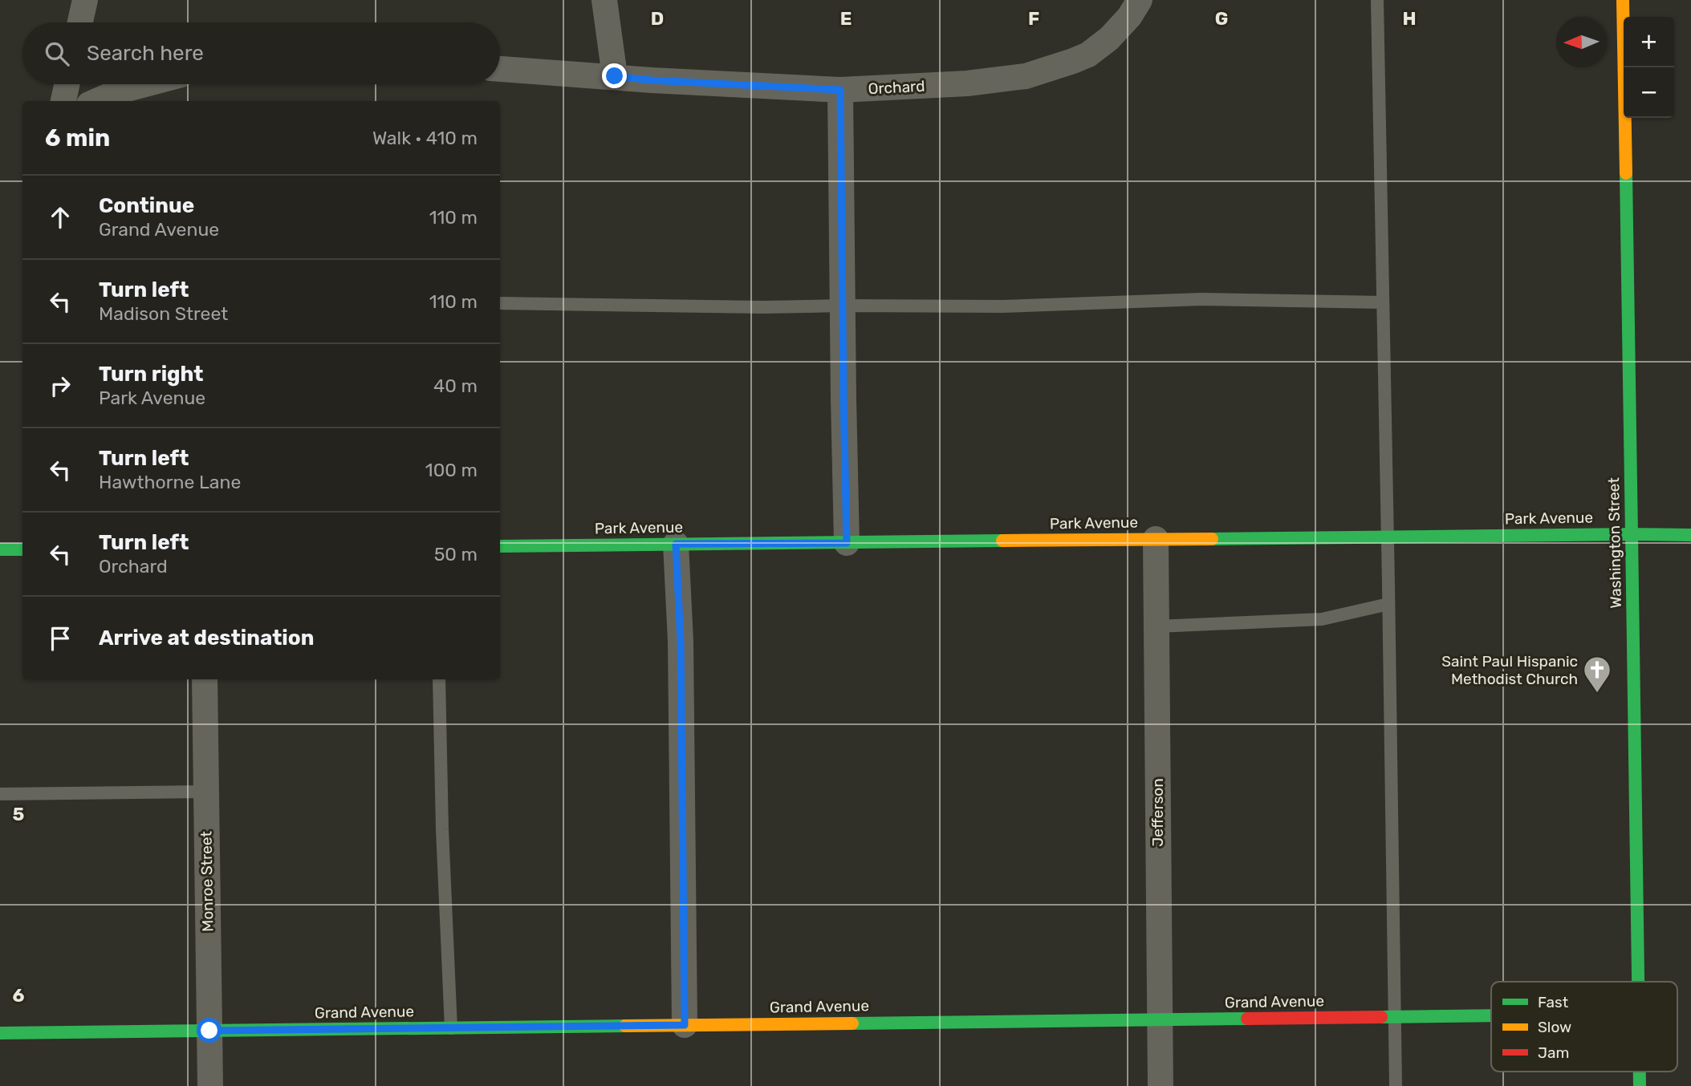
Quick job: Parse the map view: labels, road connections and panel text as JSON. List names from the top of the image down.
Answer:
{
  "streets": {
    "main road": ["Park Avenue", "Washington Street", "Grand Avenue"],
    "street": ["Orchard", "Jefferson", "Monroe Street"]
  },
  "crossings": [
    ["Park Avenue", "Washington Street"],
    ["Park Avenue", "Jefferson"],
    ["Jefferson", "Grand Avenue"],
    ["Monroe Street", "Grand Avenue"]
  ],
  "places": {
    "church": ["Saint Paul Hispanic Methodist Church"]
  },
  "legend": ["Fast", "Slow", "Jam"],
  "north": "left",
  "page": {
    "map_buttons": ["+", "−"],
    "search": "Search here",
    "heading": ["6 min", "Walk · 410 m"],
    "list": [
      ["Continue", "Grand Avenue", "110 m"],
      ["Turn left", "Madison Street", "110 m"],
      ["Turn right", "Park Avenue", "40 m"],
      ["Turn left", "Hawthorne Lane", "100 m"],
      ["Turn left", "Orchard", "50 m"],
      "Arrive at destination"
    ]
  },
  "grid": {
    "columns": [
      "D",
      "E",
      "F",
      "G",
      "H"
    ],
    "rows": ["5", "6"]
  }
}
